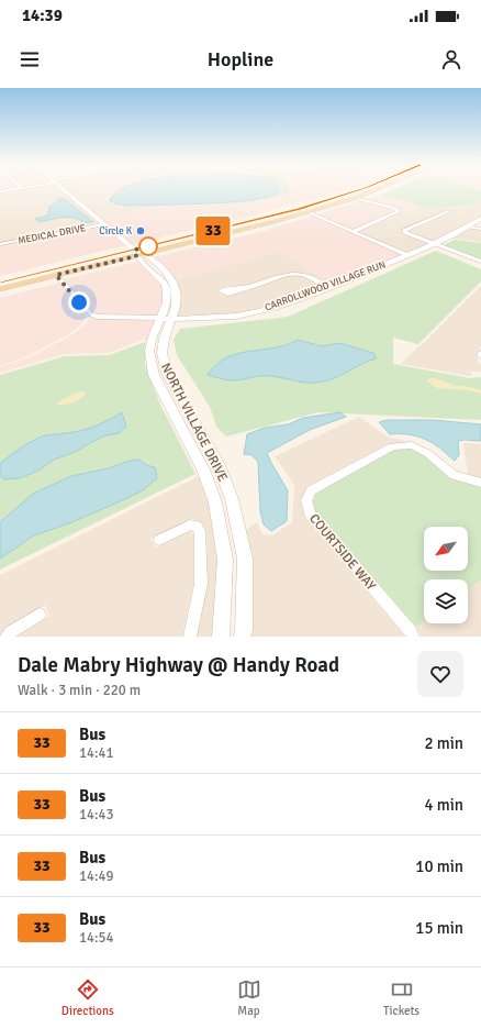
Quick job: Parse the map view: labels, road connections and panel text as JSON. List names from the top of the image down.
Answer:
{
  "streets": {
    "street": [
      "MEDICAL DRIVE",
      "CARROLLWOOD VILLAGE RUN",
      "NORTH VILLAGE DRIVE",
      "COURTSIDE WAY"
    ]
  },
  "crossings": [
    ["MEDICAL DRIVE", "NORTH VILLAGE DRIVE"],
    ["CARROLLWOOD VILLAGE RUN", "NORTH VILLAGE DRIVE"]
  ],
  "places": ["Circle K"],
  "lines": ["bus line 33"],
  "north": "bottom left",
  "page": {
    "status": "14:39",
    "header": "Hopline",
    "on_map": "33",
    "heading": ["Dale Mabry Highway @ Handy Road", "Walk · 3 min · 220 m"],
    "list": [
      {
        "mark": "33",
        "name": "Bus",
        "note": "14:41",
        "value": "2 min"
      },
      {
        "mark": "33",
        "name": "Bus",
        "note": "14:43",
        "value": "4 min"
      },
      {
        "mark": "33",
        "name": "Bus",
        "note": "14:49",
        "value": "10 min"
      },
      {
        "mark": "33",
        "name": "Bus",
        "note": "14:54",
        "value": "15 min"
      }
    ],
    "tabs": ["Directions", "Map", "Tickets"]
  }
}
